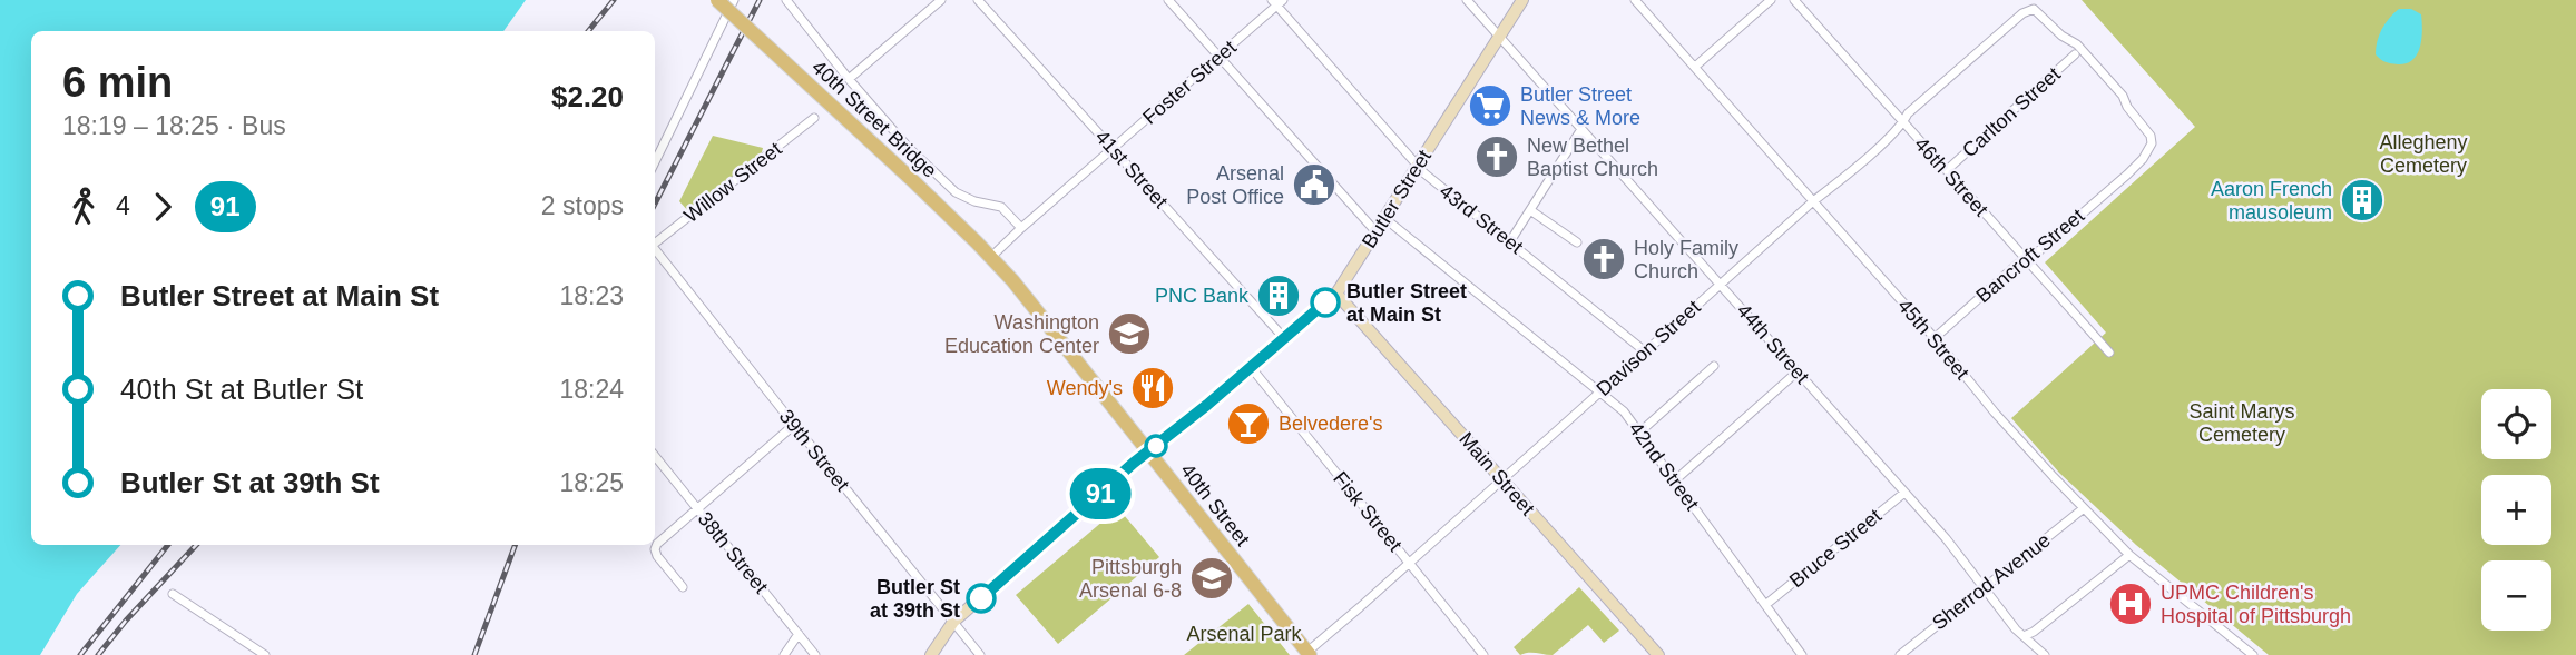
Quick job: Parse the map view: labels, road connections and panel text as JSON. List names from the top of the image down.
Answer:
{
  "streets": {
    "main road": [
      "40th Street Bridge",
      "Butler Street",
      "Main Street",
      "40th Street"
    ],
    "street": [
      "Foster Street",
      "Carlton Street",
      "41st Street",
      "46th Street",
      "Willow Street",
      "43rd Street",
      "Bancroft Street",
      "45th Street",
      "44th Street",
      "Davison Street",
      "39th Street",
      "42nd Street",
      "Fisk Street",
      "Bruce Street",
      "38th Street",
      "Sherrod Avenue"
    ]
  },
  "crossings": [
    ["Foster Street", "40th Street Bridge"],
    ["Foster Street", "41st Street"],
    ["Foster Street", "43rd Street"],
    ["Carlton Street", "46th Street"],
    ["40th Street Bridge", "40th Street"],
    ["41st Street", "Butler Street"],
    ["46th Street", "Bancroft Street"],
    ["46th Street", "Davison Street"],
    ["Butler Street", "43rd Street"],
    ["Butler Street", "44th Street"],
    ["Butler Street", "39th Street"],
    ["Butler Street", "42nd Street"],
    ["Butler Street", "Main Street"],
    ["Butler Street", "40th Street"],
    ["Butler Street", "Fisk Street"],
    ["43rd Street", "Davison Street"],
    ["Bancroft Street", "45th Street"],
    ["Bancroft Street", "Davison Street"],
    ["45th Street", "Davison Street"],
    ["45th Street", "Sherrod Avenue"],
    ["44th Street", "Davison Street"],
    ["44th Street", "Bruce Street"],
    ["44th Street", "Sherrod Avenue"],
    ["Davison Street", "42nd Street"],
    ["Davison Street", "Main Street"],
    ["Davison Street", "40th Street"],
    ["Davison Street", "Fisk Street"],
    ["42nd Street", "Bruce Street"]
  ],
  "parks": ["Allegheny Cemetery", "Saint Marys Cemetery", "Arsenal Park"],
  "places": {
    "supermarket": ["Butler Street News & More"],
    "church": ["New Bethel Baptist Church", "Holy Family Church"],
    "public building": ["Arsenal Post Office"],
    "building": ["Aaron French mausoleum", "PNC Bank"],
    "other": ["Butler Street at Main St", "Butler St at 39th St"],
    "school or university": ["Washington Education Center", "Pittsburgh Arsenal 6-8"],
    "restaurant": ["Wendy's"],
    "bar": ["Belvedere's"],
    "hospital": ["UPMC Children's Hospital of Pittsburgh"]
  },
  "lines": ["bus line 91"],
  "page": {
    "on_map": "91",
    "heading": ["6 min", "18:19 – 18:25 · Bus", "$2.20"],
    "legs": ["4", "91", "2 stops"],
    "list": [
      {
        "name": "Butler Street at Main St",
        "value": "18:23"
      },
      {
        "name": "40th St at Butler St",
        "value": "18:24"
      },
      {
        "name": "Butler St at 39th St",
        "value": "18:25"
      }
    ],
    "map_buttons": ["+", "−"]
  }
}
